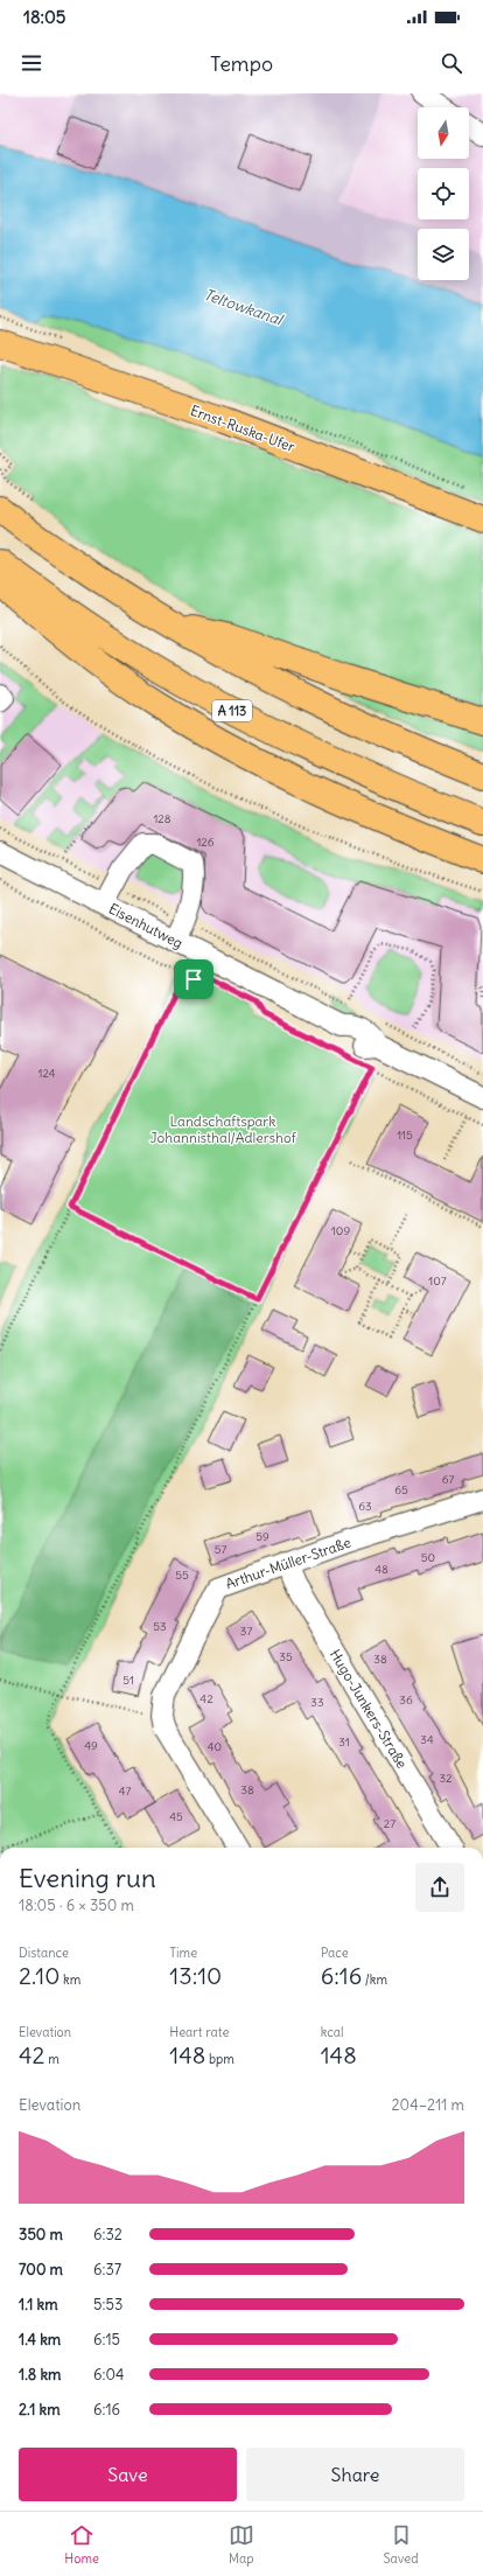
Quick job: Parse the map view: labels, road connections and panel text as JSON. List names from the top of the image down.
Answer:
{
  "streets": {
    "main road": ["Ernst-Ruska-Ufer", "A 113"],
    "street": ["Eisenhutweg", "Arthur-Müller-Straße", "Hugo-Junkers-Straße"]
  },
  "crossings": [
    ["Arthur-Müller-Straße", "Hugo-Junkers-Straße"]
  ],
  "water": ["Teltowkanal"],
  "parks": ["Landschaftspark Johannisthal/Adlershof"],
  "house_numbers": [
    "128",
    "126",
    "124",
    "115",
    "109",
    "107",
    "67",
    "65",
    "63",
    "59",
    "57",
    "50",
    "48",
    "55",
    "53",
    "37",
    "35",
    "38",
    "51",
    "42",
    "36",
    "33",
    "34",
    "31",
    "49",
    "40",
    "32",
    "38",
    "47",
    "45",
    "27"
  ],
  "north": "bottom",
  "page": {
    "status": "18:05",
    "header": "Tempo",
    "heading": ["Evening run", "18:05 · 6 × 350 m"],
    "stats": [
      ["Distance", "2.10 km"],
      ["Time", "13:10"],
      ["Pace", "6:16 /km"],
      ["Elevation", "42 m"],
      ["Heart rate", "148 bpm"],
      ["kcal", "148"]
    ],
    "chart": ["Elevation", "204–211 m"],
    "list": [
      {
        "name": "350 m",
        "note": "6:32"
      },
      {
        "name": "700 m",
        "note": "6:37"
      },
      {
        "name": "1.1 km",
        "note": "5:53"
      },
      {
        "name": "1.4 km",
        "note": "6:15"
      },
      {
        "name": "1.8 km",
        "note": "6:04"
      },
      {
        "name": "2.1 km",
        "note": "6:16"
      }
    ],
    "buttons": ["Save", "Share"],
    "tabs": ["Home", "Map", "Saved"]
  }
}
